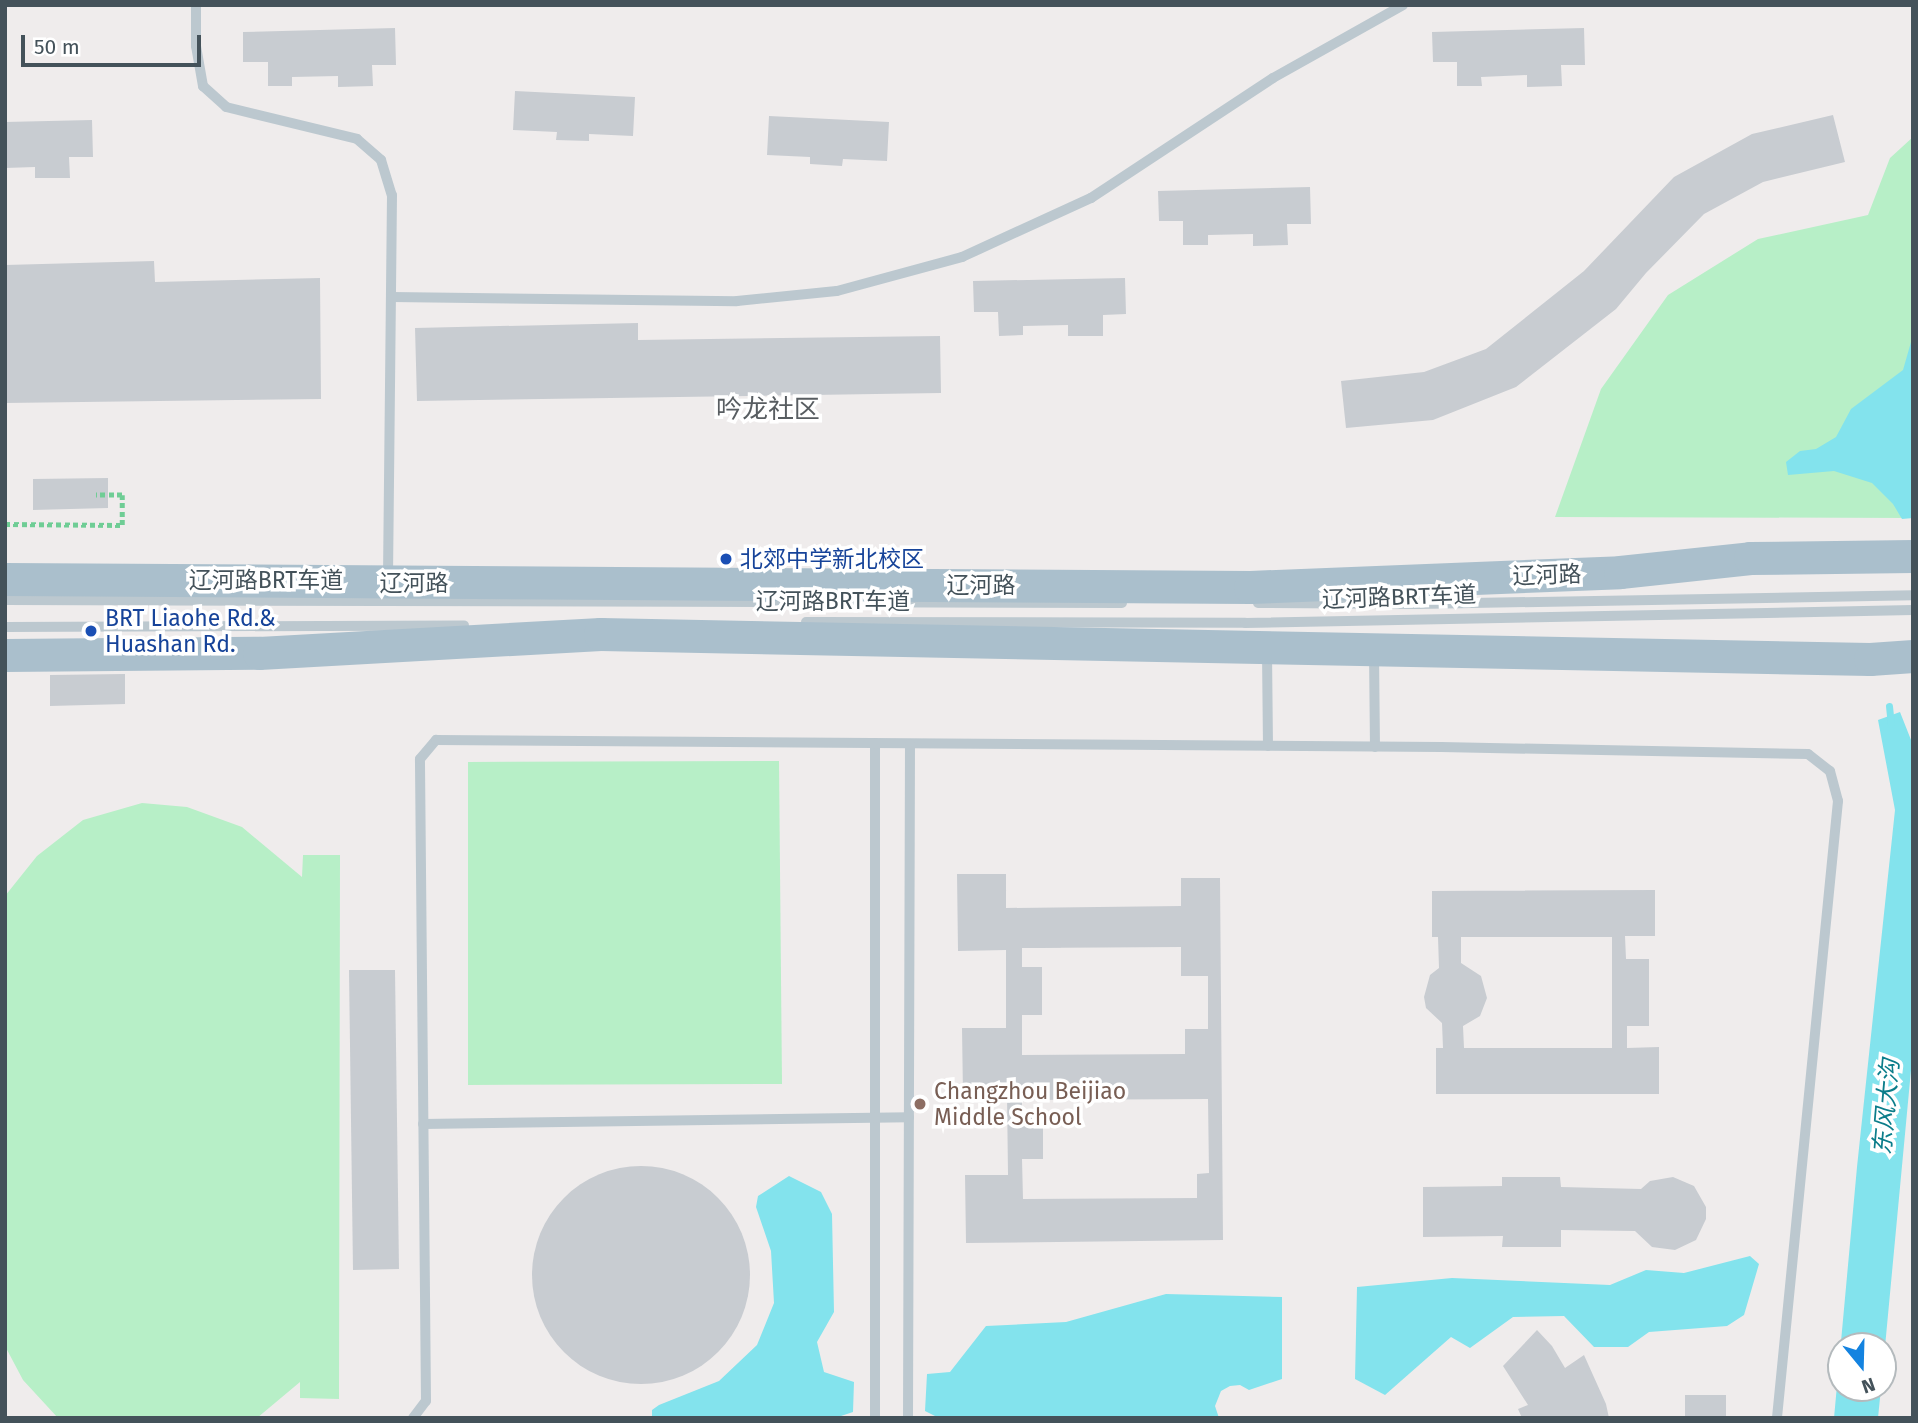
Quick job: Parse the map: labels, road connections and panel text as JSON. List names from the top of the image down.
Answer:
{
  "streets": {
    "main road": ["辽河路"],
    "lane": ["辽河路BRT车道"]
  },
  "districts": ["吟龙社区"],
  "water": ["东风大沟"],
  "places": ["北郊中学新北校区", "BRT Liaohe Rd.& Huashan Rd.", "Changzhou Beijiao Middle School"],
  "scale_bar": "50 m",
  "north": "bottom"
}
